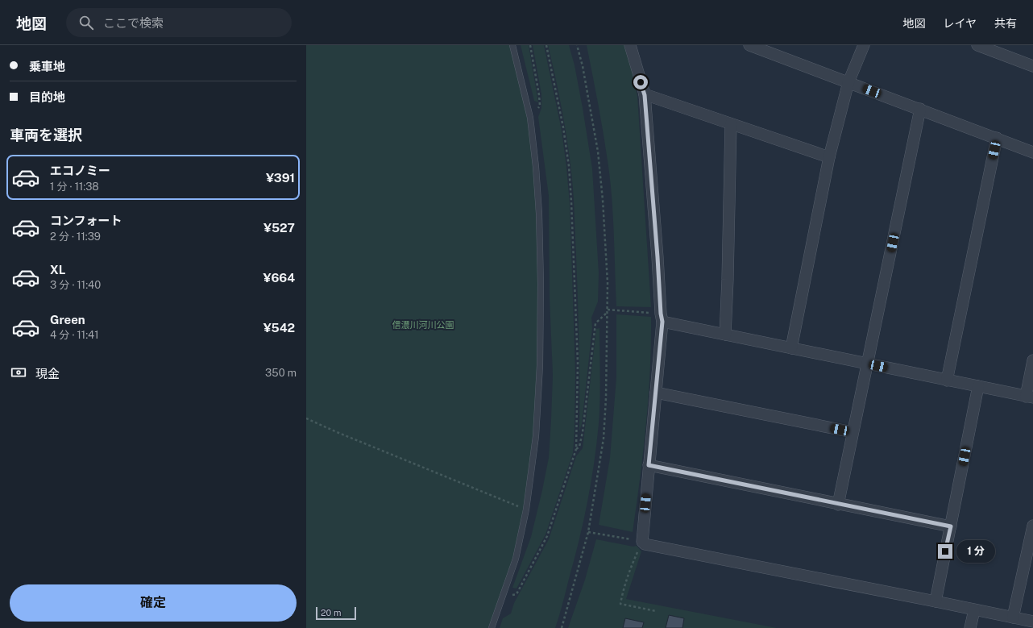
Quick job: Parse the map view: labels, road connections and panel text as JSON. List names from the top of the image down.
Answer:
{
  "parks": ["信濃川河川公園"],
  "scale_bar": "20 m",
  "page": {
    "header": "地図",
    "search": "ここで検索",
    "nav": ["地図", "レイヤ", "共有"],
    "banner": ["乗車地", "目的地"],
    "heading": "車両を選択",
    "list": [
      {
        "name": "エコノミー",
        "note": "1 分 · 11:38",
        "value": "¥391"
      },
      {
        "name": "コンフォート",
        "note": "2 分 · 11:39",
        "value": "¥527"
      },
      {
        "name": "XL",
        "note": "3 分 · 11:40",
        "value": "¥664"
      },
      {
        "name": "Green",
        "note": "4 分 · 11:41",
        "value": "¥542"
      }
    ],
    "pay": ["現金", "350 m"],
    "bubble": "1 分",
    "buttons": "確定",
    "scale": "20 m"
  }
}
